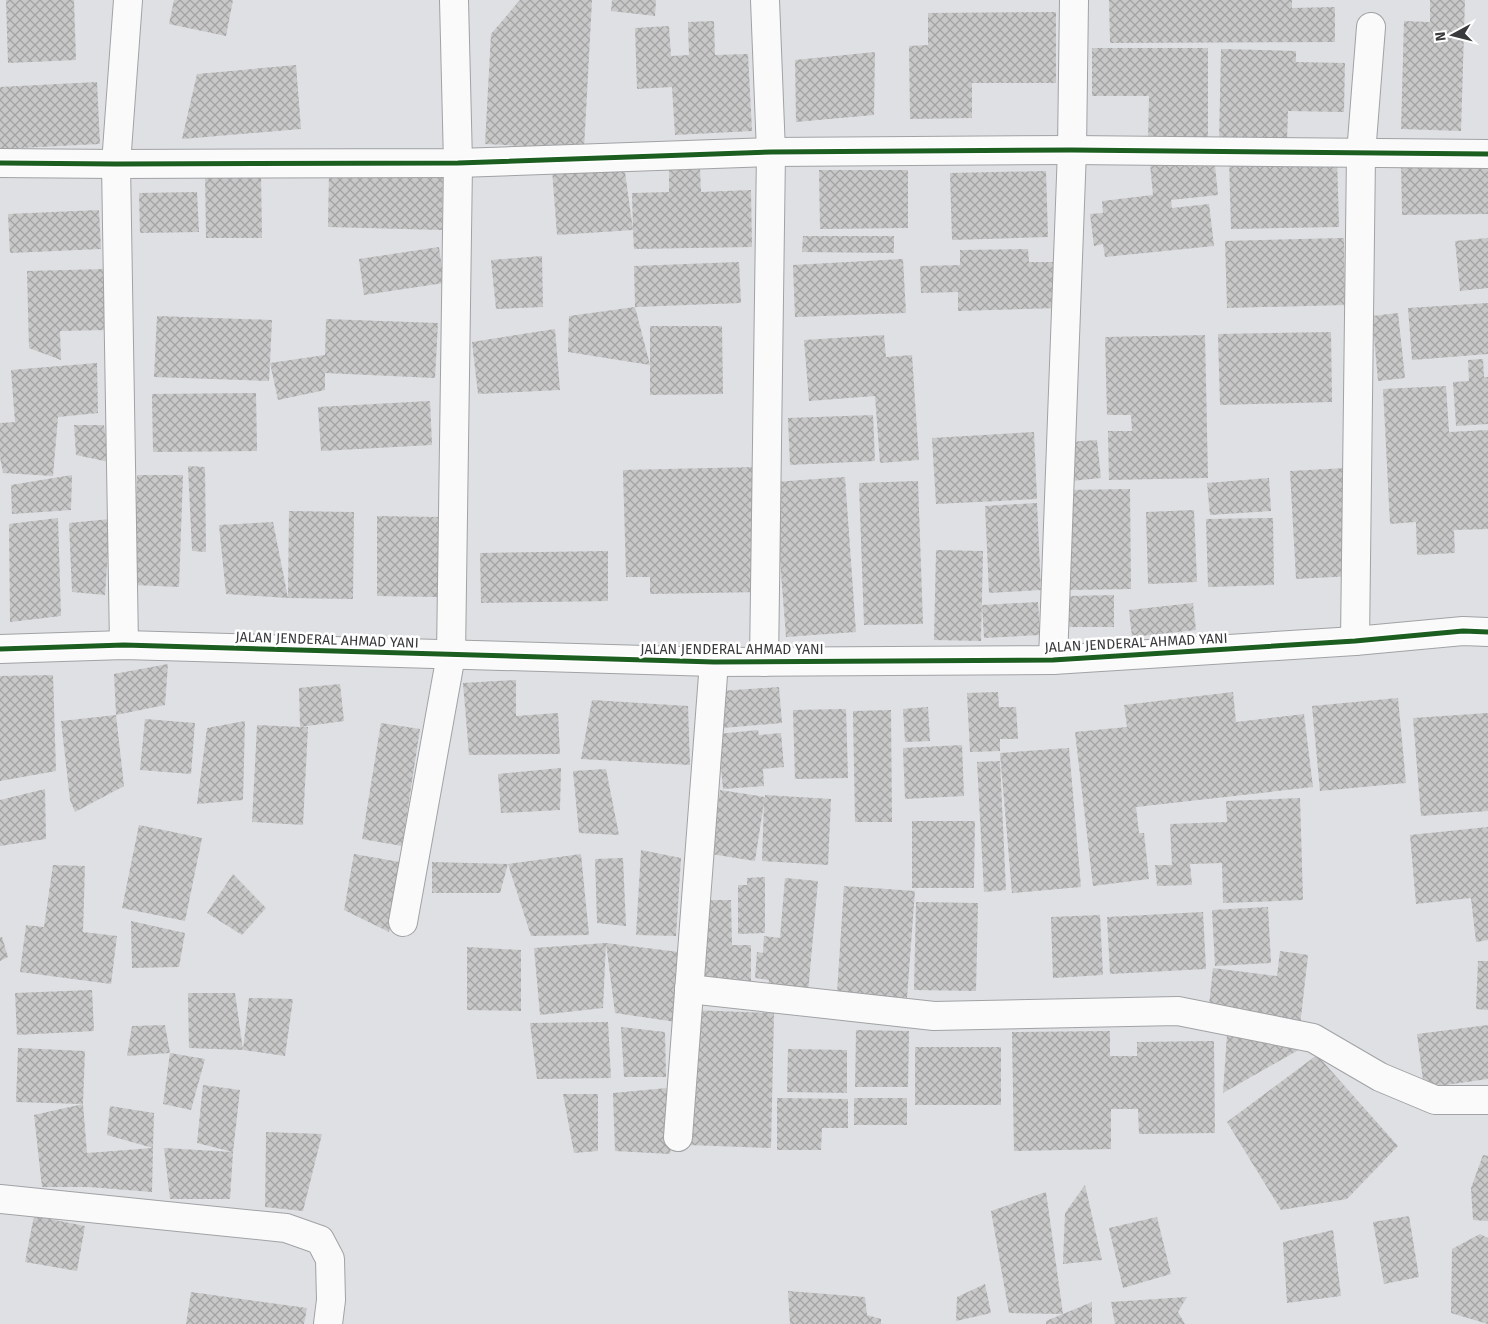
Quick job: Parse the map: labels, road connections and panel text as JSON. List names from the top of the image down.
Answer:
{
  "streets": {
    "street": ["JALAN JENDERAL AHMAD YANI"]
  },
  "north": "left"
}
